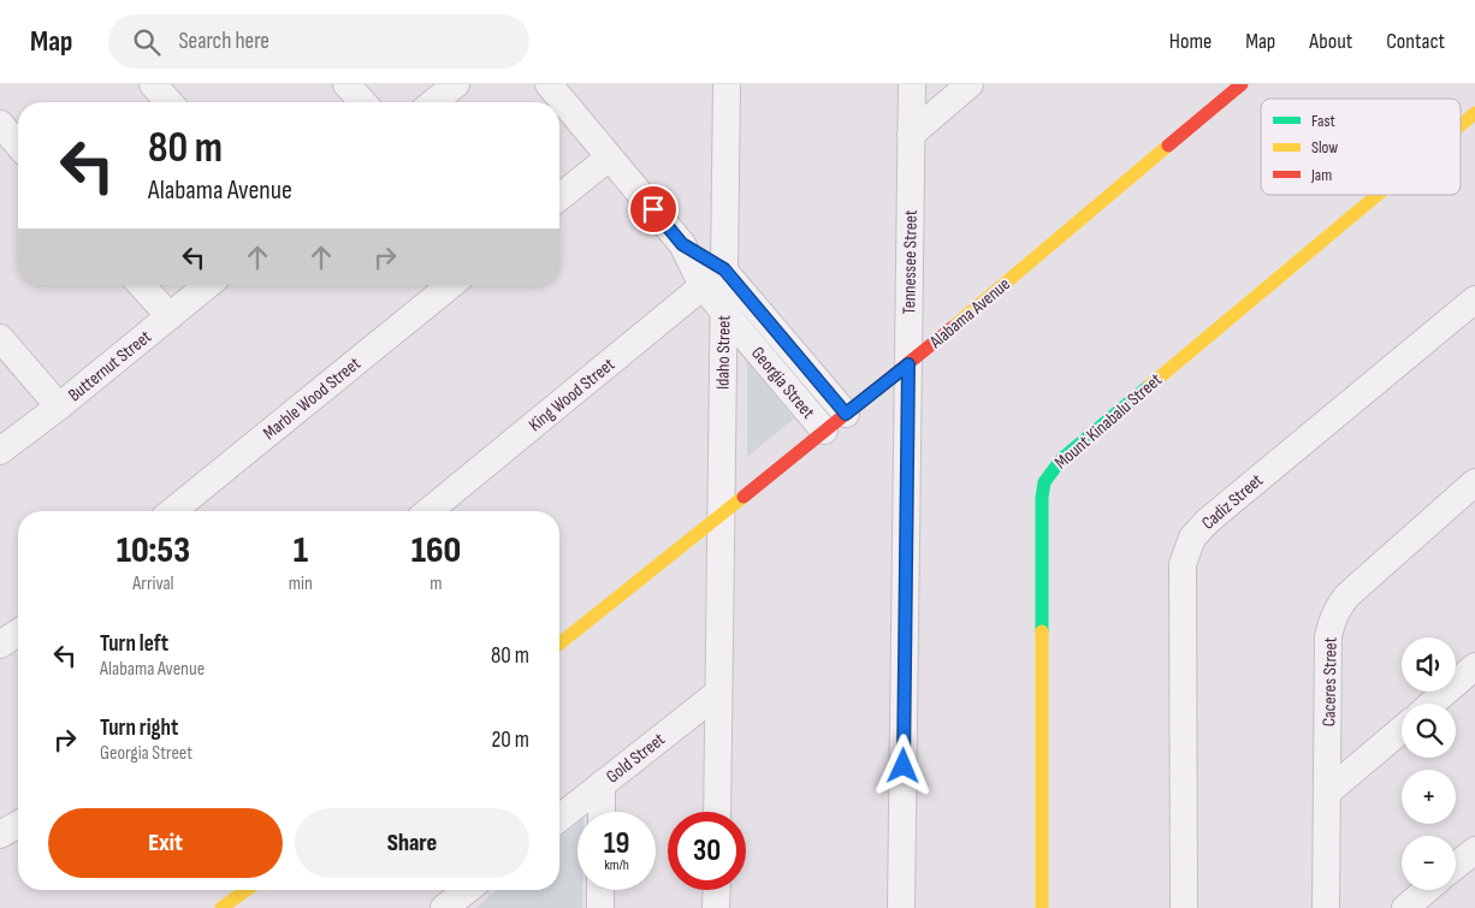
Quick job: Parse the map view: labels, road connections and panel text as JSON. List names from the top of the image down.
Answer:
{
  "streets": {
    "street": [
      "Tennessee Street",
      "Alabama Avenue",
      "Idaho Street",
      "Butternut Street",
      "Georgia Street",
      "King Wood Street",
      "Marble Wood Street",
      "Mount Kinabalu Street",
      "Cadiz Street",
      "Caceres Street",
      "Gold Street"
    ]
  },
  "crossings": [
    ["Tennessee Street", "Alabama Avenue"],
    ["Alabama Avenue", "Idaho Street"],
    ["Alabama Avenue", "Georgia Street"],
    ["Idaho Street", "Georgia Street"],
    ["Idaho Street", "King Wood Street"],
    ["Idaho Street", "Gold Street"],
    ["Georgia Street", "King Wood Street"]
  ],
  "legend": ["Fast", "Slow", "Jam"],
  "page": {
    "header": "Map",
    "search": "Search here",
    "nav": [
      "Home",
      "Map",
      "About",
      "Contact"
    ],
    "turn": ["80 m", "Alabama Avenue"],
    "eta": [
      "10:53",
      "Arrival",
      "1",
      "min",
      "160",
      "m"
    ],
    "list": [
      {
        "name": "Turn left",
        "note": "Alabama Avenue",
        "value": "80 m"
      },
      {
        "name": "Turn right",
        "note": "Georgia Street",
        "value": "20 m"
      }
    ],
    "map_buttons": ["+", "−"],
    "buttons": ["Exit", "Share"],
    "speed": "19 km/h",
    "limit": "30"
  }
}
